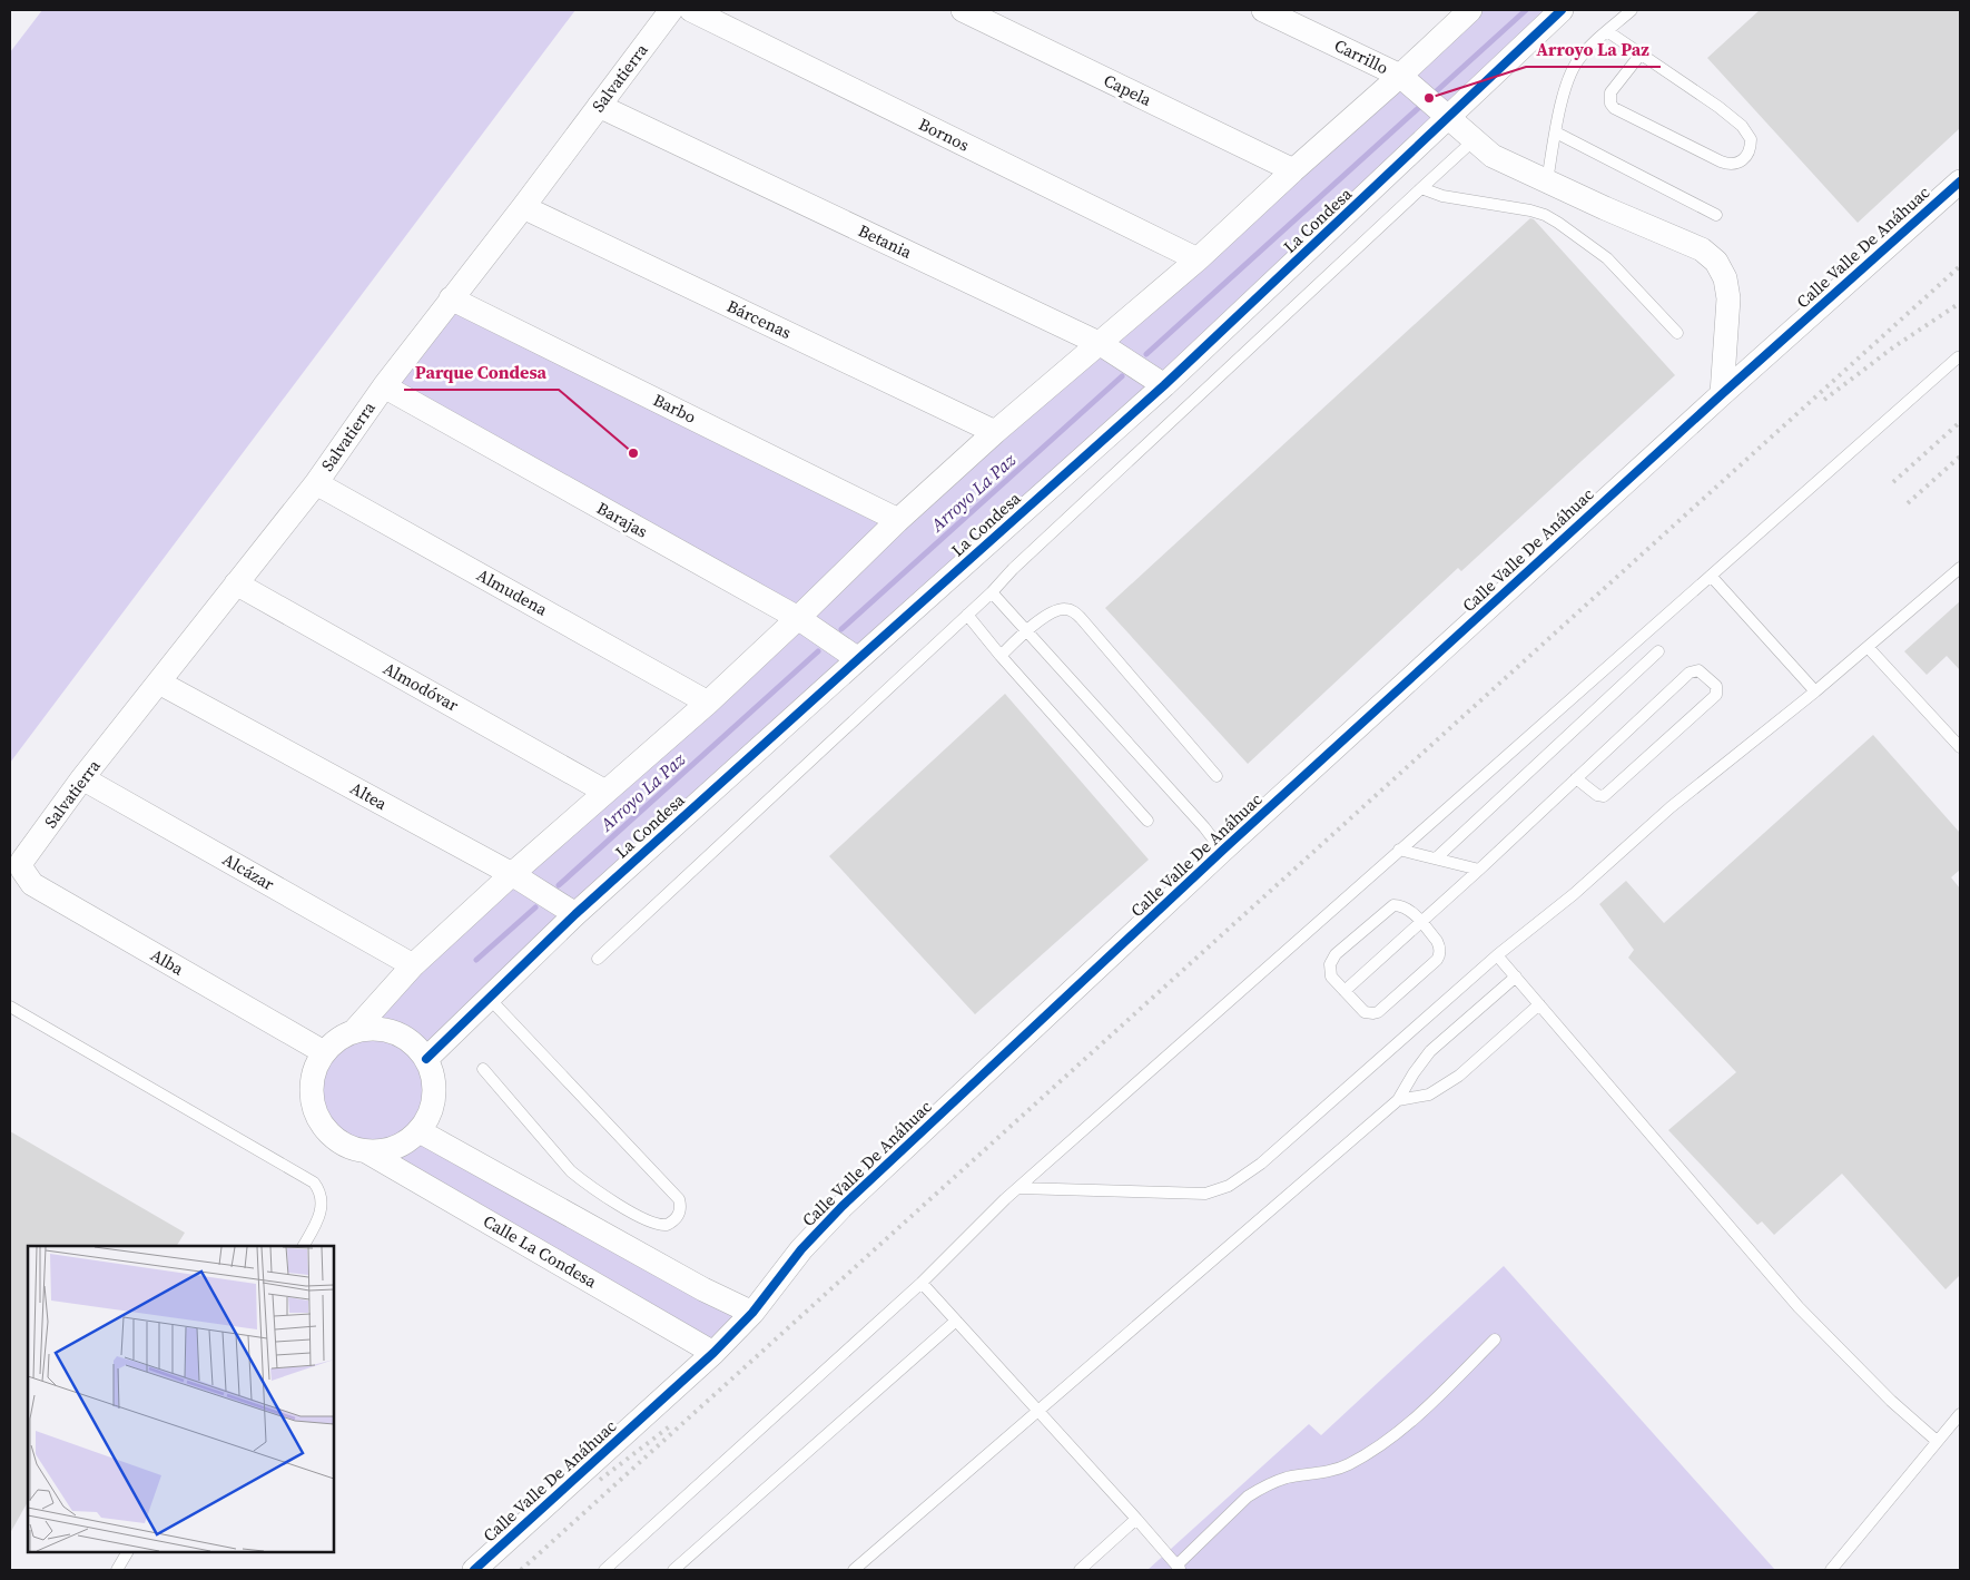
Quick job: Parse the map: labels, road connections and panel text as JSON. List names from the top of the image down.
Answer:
{
  "streets": {
    "street": [
      "Carrillo",
      "Salvatierra",
      "Capela",
      "Bornos",
      "La Condesa",
      "Betania",
      "Calle Valle De Anáhuac",
      "Bárcenas",
      "Barbo",
      "Barajas",
      "Almudena",
      "Almodóvar",
      "Altea",
      "Alcázar",
      "Alba",
      "Calle La Condesa"
    ]
  },
  "crossings": [
    ["Carrillo", "La Condesa"],
    ["Carrillo", "Calle Valle De Anáhuac"],
    ["Salvatierra", "Betania"],
    ["Salvatierra", "Bárcenas"],
    ["Salvatierra", "Barbo"],
    ["Salvatierra", "Barajas"],
    ["Salvatierra", "Almudena"],
    ["Salvatierra", "Almodóvar"],
    ["Salvatierra", "Altea"],
    ["Salvatierra", "Alcázar"],
    ["Salvatierra", "Alba"],
    ["La Condesa", "Betania"],
    ["La Condesa", "Barajas"],
    ["La Condesa", "Altea"],
    ["La Condesa", "Alba"],
    ["La Condesa", "Calle La Condesa"],
    ["Calle Valle De Anáhuac", "Calle La Condesa"],
    ["Alba", "Calle La Condesa"]
  ],
  "water": ["Arroyo La Paz"],
  "places": ["Arroyo La Paz", "Parque Condesa"]
}
